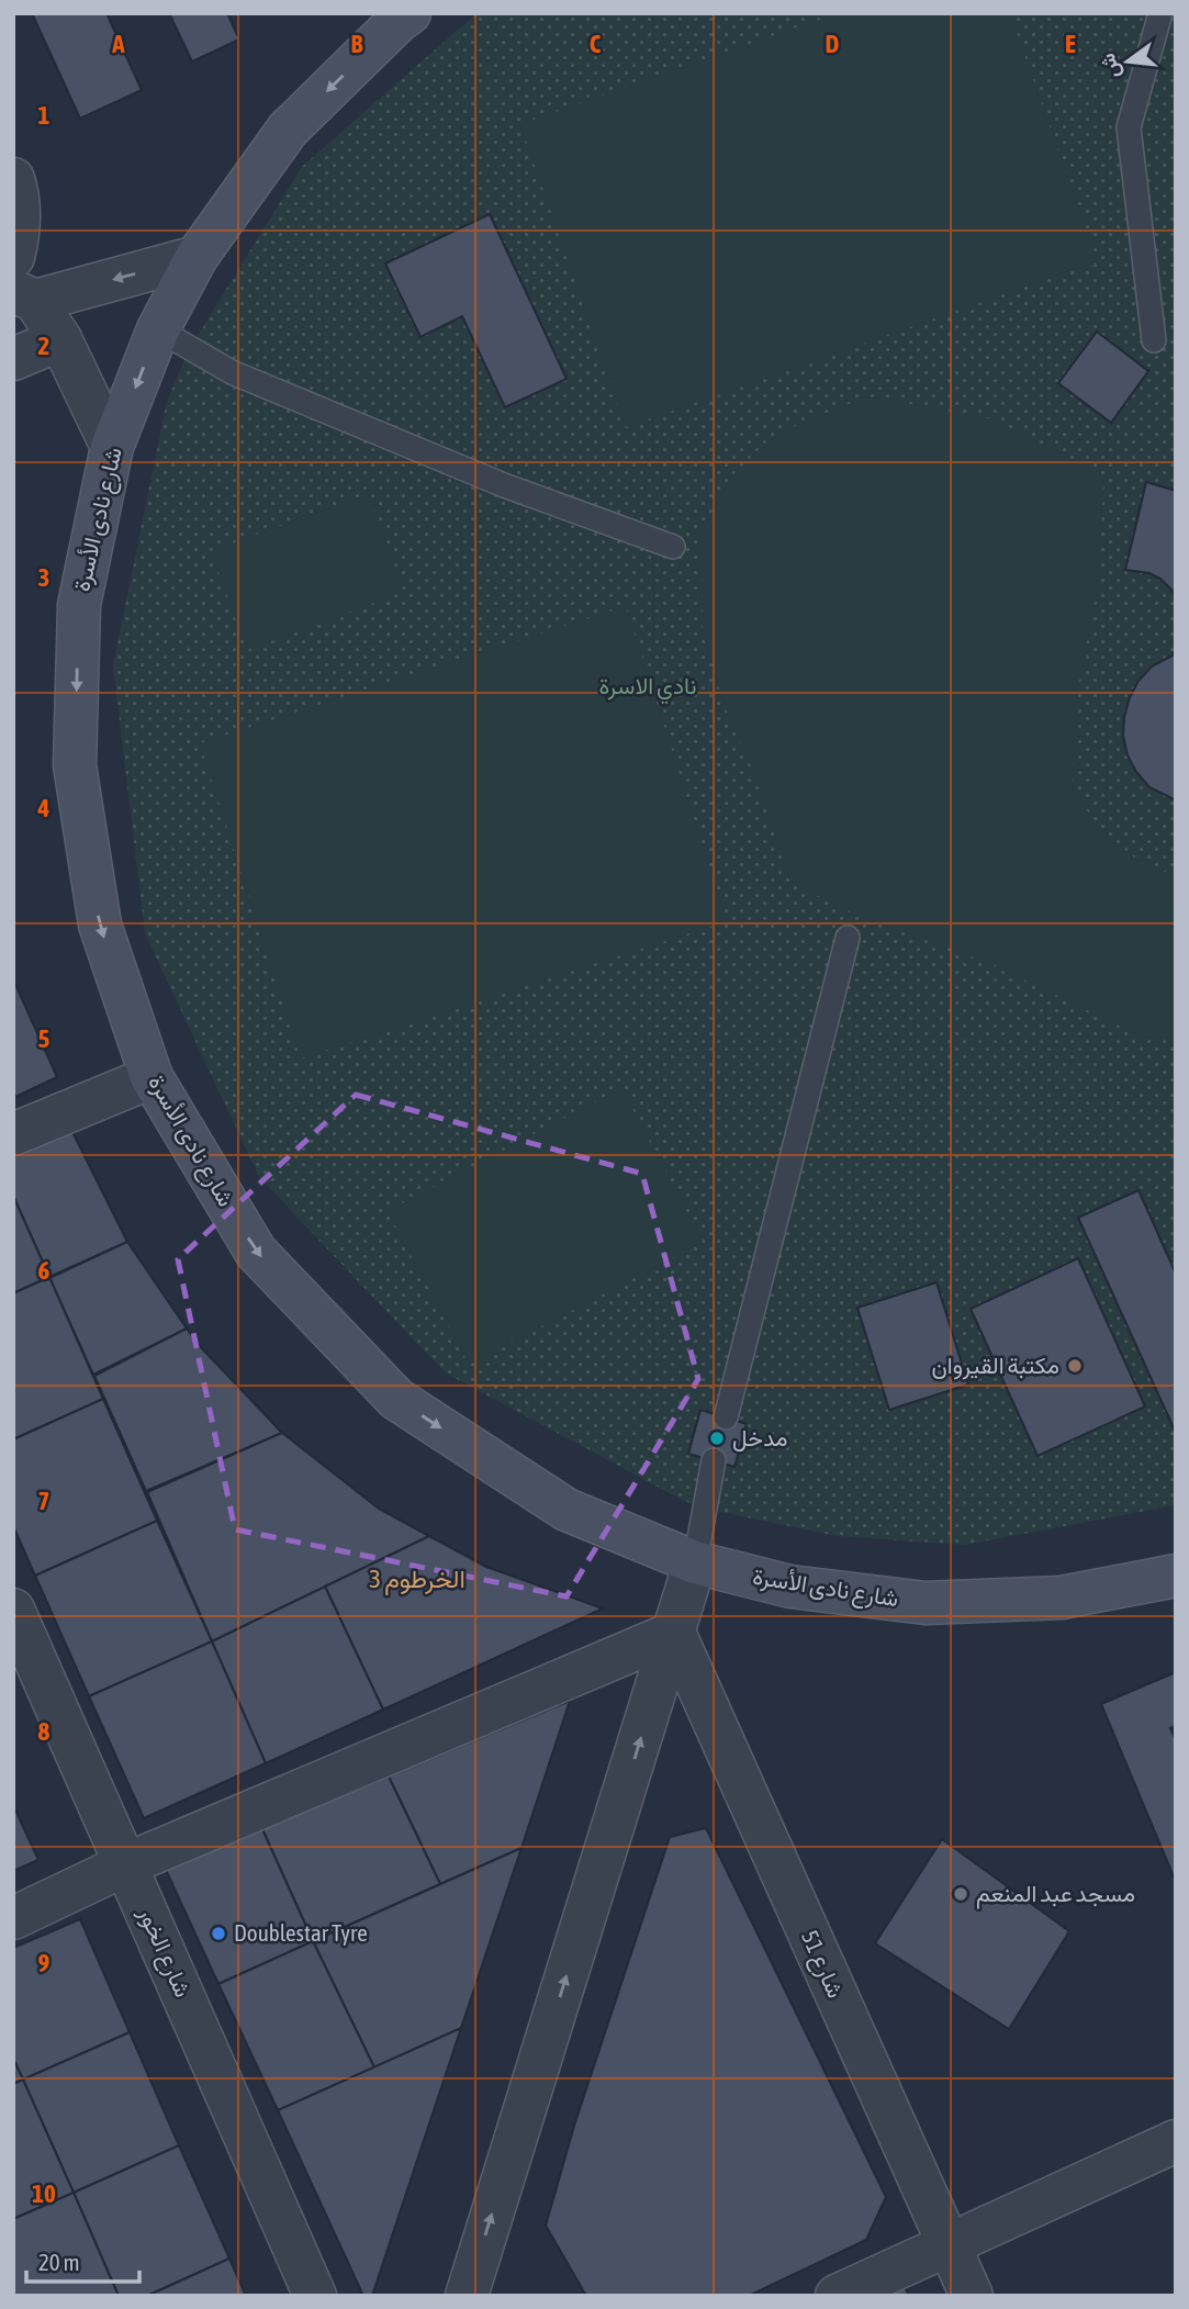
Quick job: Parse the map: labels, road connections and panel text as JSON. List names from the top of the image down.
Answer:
{
  "streets": {
    "street": ["شارع نادى الأسرة", "شارع الخور", "شارع 51"]
  },
  "one_way": ["شارع نادى الأسرة"],
  "districts": ["الخرطوم 3"],
  "parks": ["نادي الاسرة"],
  "places": [
    "مكتبة القيروان",
    "مدخل",
    "مسجد عبد المنعم",
    "Doublestar Tyre"
  ],
  "scale_bar": "20 m",
  "north": "left",
  "grid": {
    "columns": [
      "A",
      "B",
      "C",
      "D",
      "E"
    ],
    "rows": [
      "1",
      "2",
      "3",
      "4",
      "5",
      "6",
      "7",
      "8",
      "9",
      "10"
    ]
  }
}
